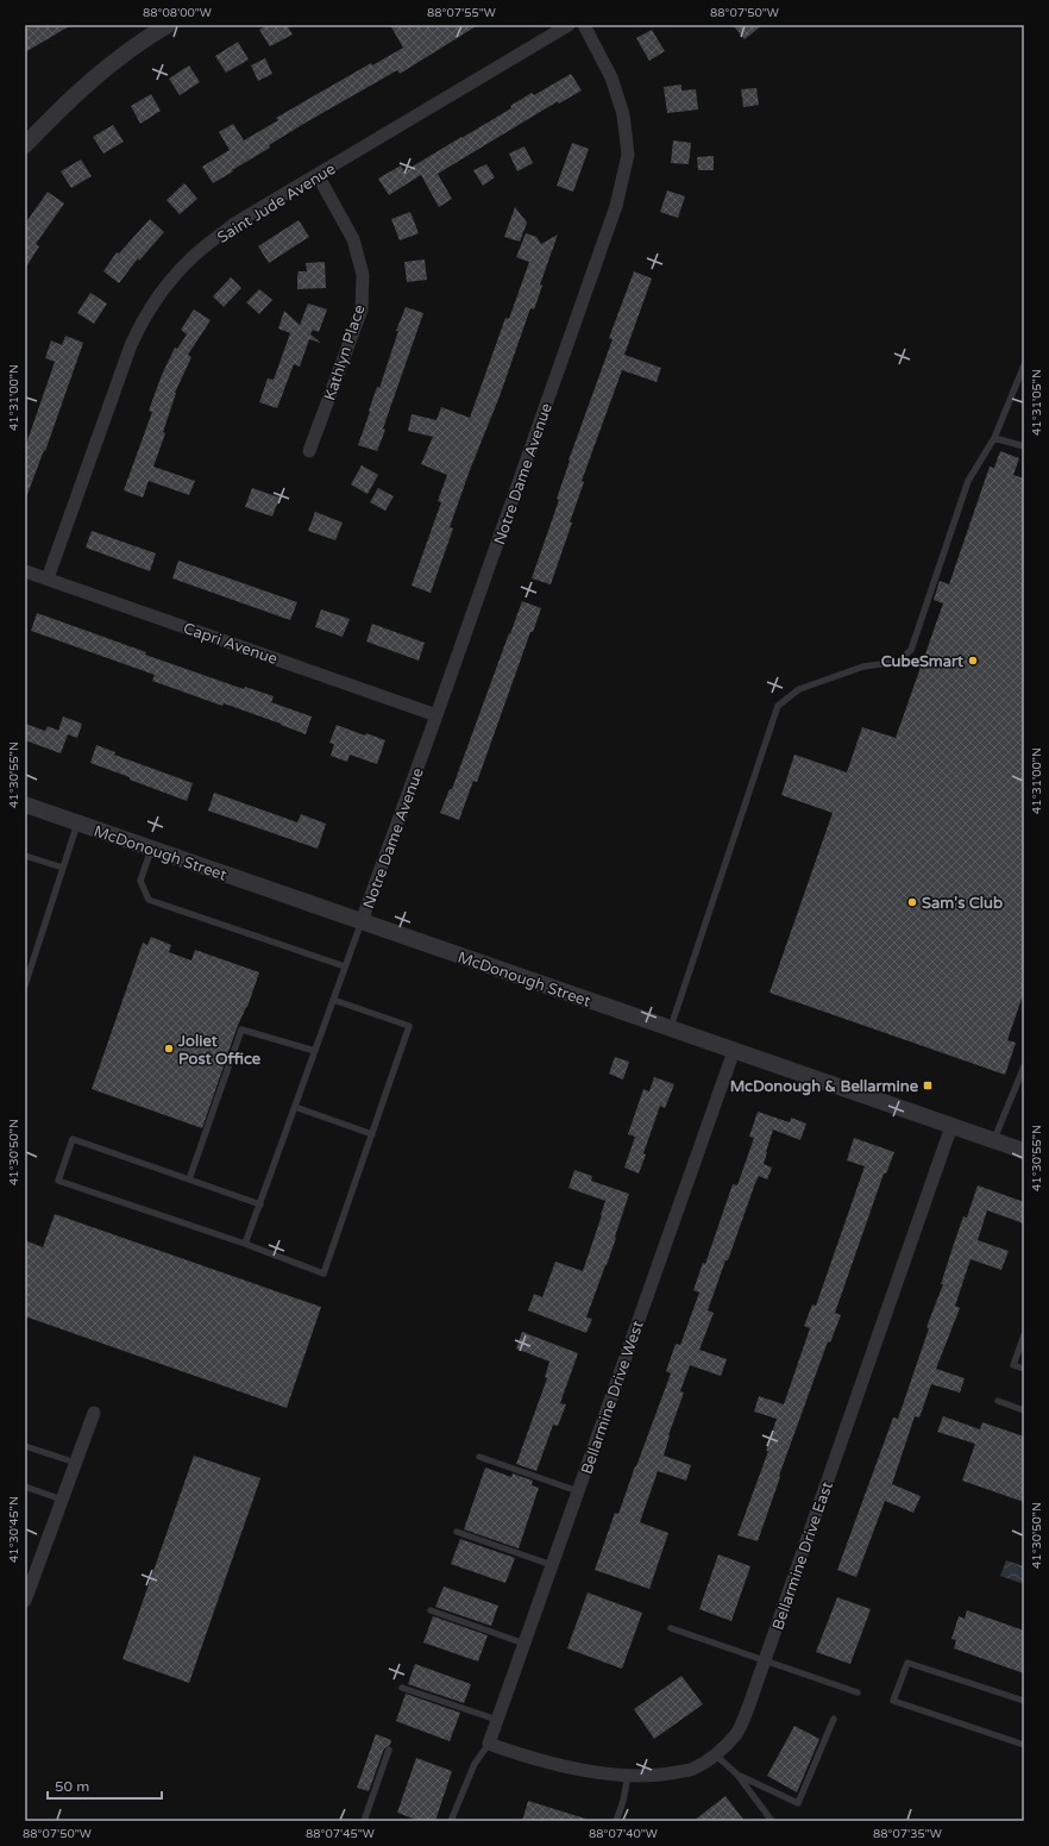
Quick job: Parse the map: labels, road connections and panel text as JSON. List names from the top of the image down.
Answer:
{
  "streets": {
    "street": [
      "Saint Jude Avenue",
      "Kathlyn Place",
      "Notre Dame Avenue",
      "Capri Avenue",
      "McDonough Street",
      "Bellarmine Drive West",
      "Bellarmine Drive East"
    ]
  },
  "crossings": [
    ["Saint Jude Avenue", "Kathlyn Place"],
    ["Saint Jude Avenue", "Capri Avenue"],
    ["Notre Dame Avenue", "Capri Avenue"],
    ["Notre Dame Avenue", "McDonough Street"],
    ["McDonough Street", "Bellarmine Drive West"],
    ["McDonough Street", "Bellarmine Drive East"],
    ["Bellarmine Drive West", "Bellarmine Drive East"]
  ],
  "places": {
    "other": ["CubeSmart", "Sam's Club", "Joliet Post Office"],
    "transit": ["McDonough & Bellarmine"]
  },
  "scale_bar": "50 m",
  "coordinates": [
    "88°08'00\"W",
    "88°07'55\"W",
    "88°07'50\"W",
    "41°31'00\"N",
    "41°31'05\"N",
    "41°30'55\"N",
    "41°30'50\"N",
    "41°30'45\"N",
    "88°07'45\"W",
    "88°07'40\"W",
    "88°07'35\"W"
  ]
}
